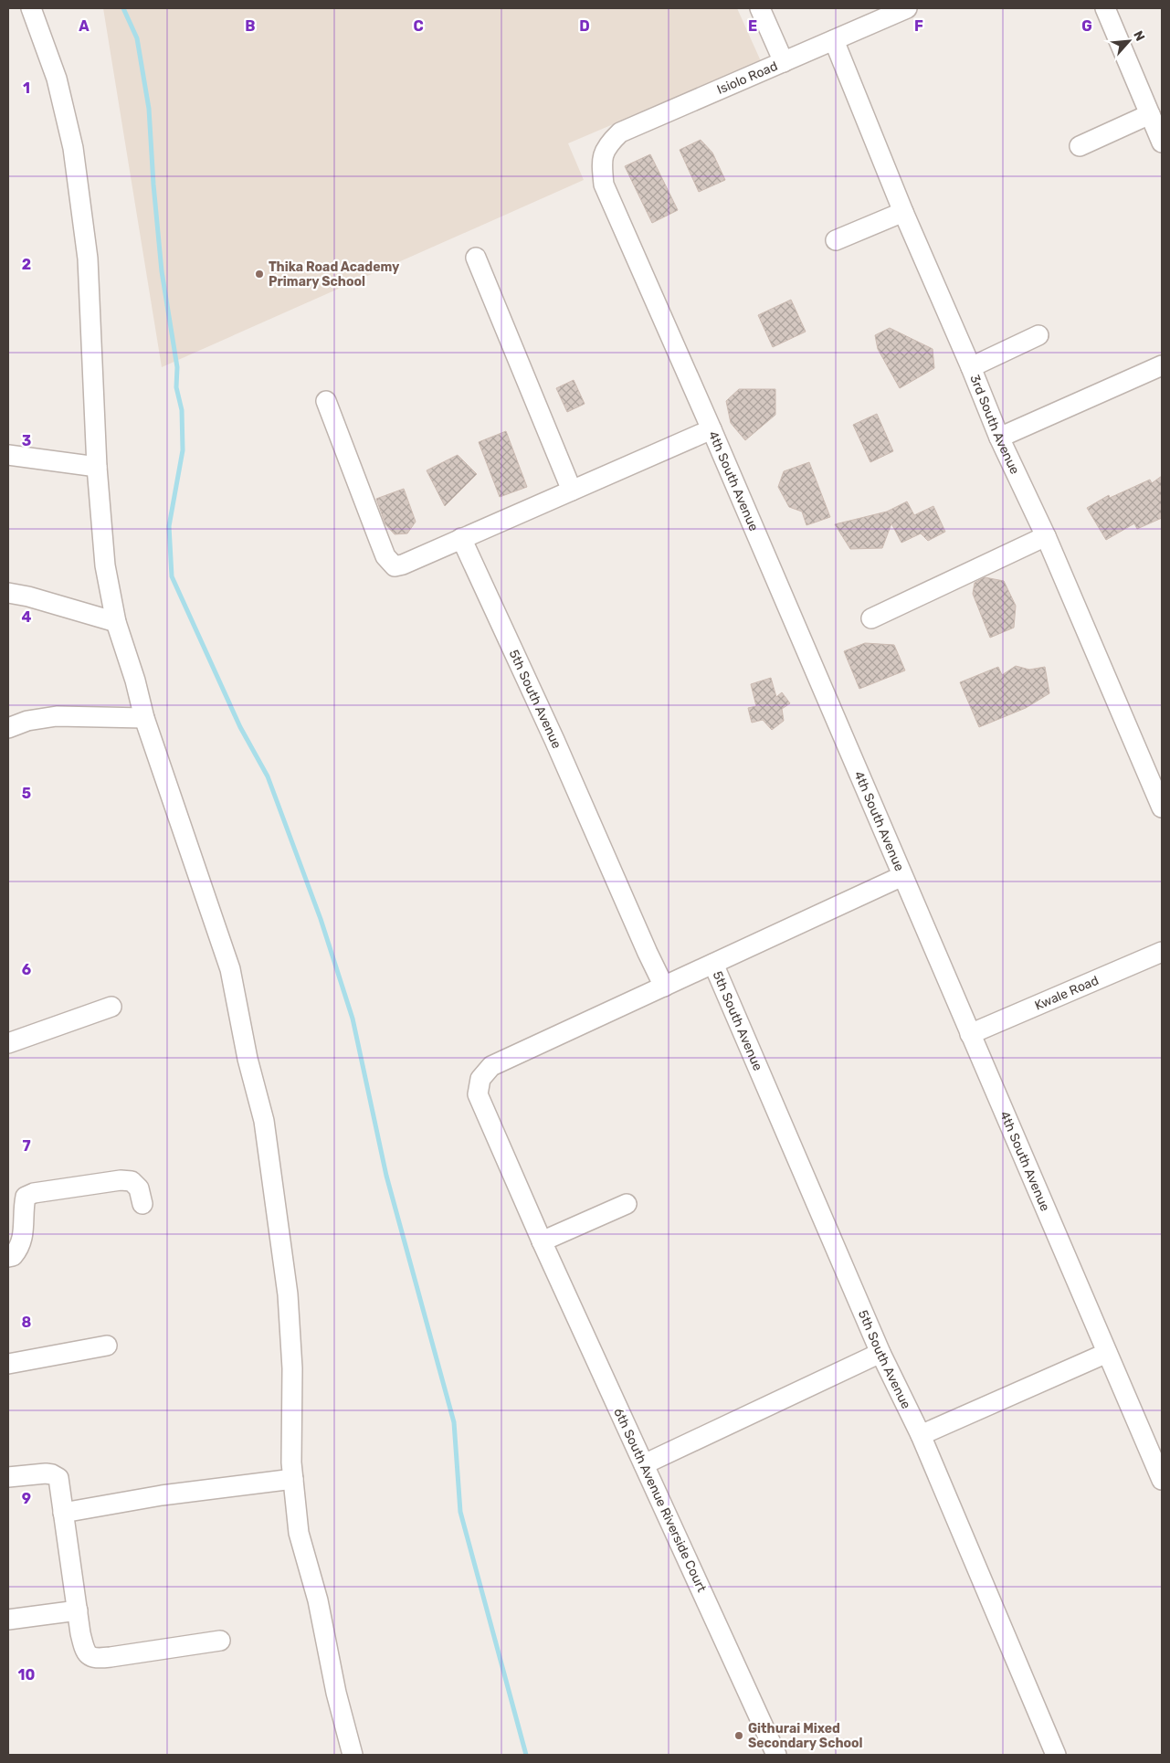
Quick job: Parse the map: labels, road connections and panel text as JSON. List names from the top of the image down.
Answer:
{
  "streets": {
    "street": [
      "Isiolo Road",
      "3rd South Avenue",
      "4th South Avenue",
      "5th South Avenue",
      "Kwale Road",
      "6th South Avenue Riverside Court"
    ]
  },
  "crossings": [
    ["Isiolo Road", "3rd South Avenue"],
    ["Isiolo Road", "4th South Avenue"],
    ["4th South Avenue", "Kwale Road"],
    ["4th South Avenue", "6th South Avenue Riverside Court"],
    ["5th South Avenue", "6th South Avenue Riverside Court"]
  ],
  "places": ["Thika Road Academy Primary School", "Githurai Mixed Secondary School"],
  "north": "top right",
  "grid": {
    "columns": [
      "A",
      "B",
      "C",
      "D",
      "E",
      "F",
      "G"
    ],
    "rows": [
      "1",
      "2",
      "3",
      "4",
      "5",
      "6",
      "7",
      "8",
      "9",
      "10"
    ]
  }
}
